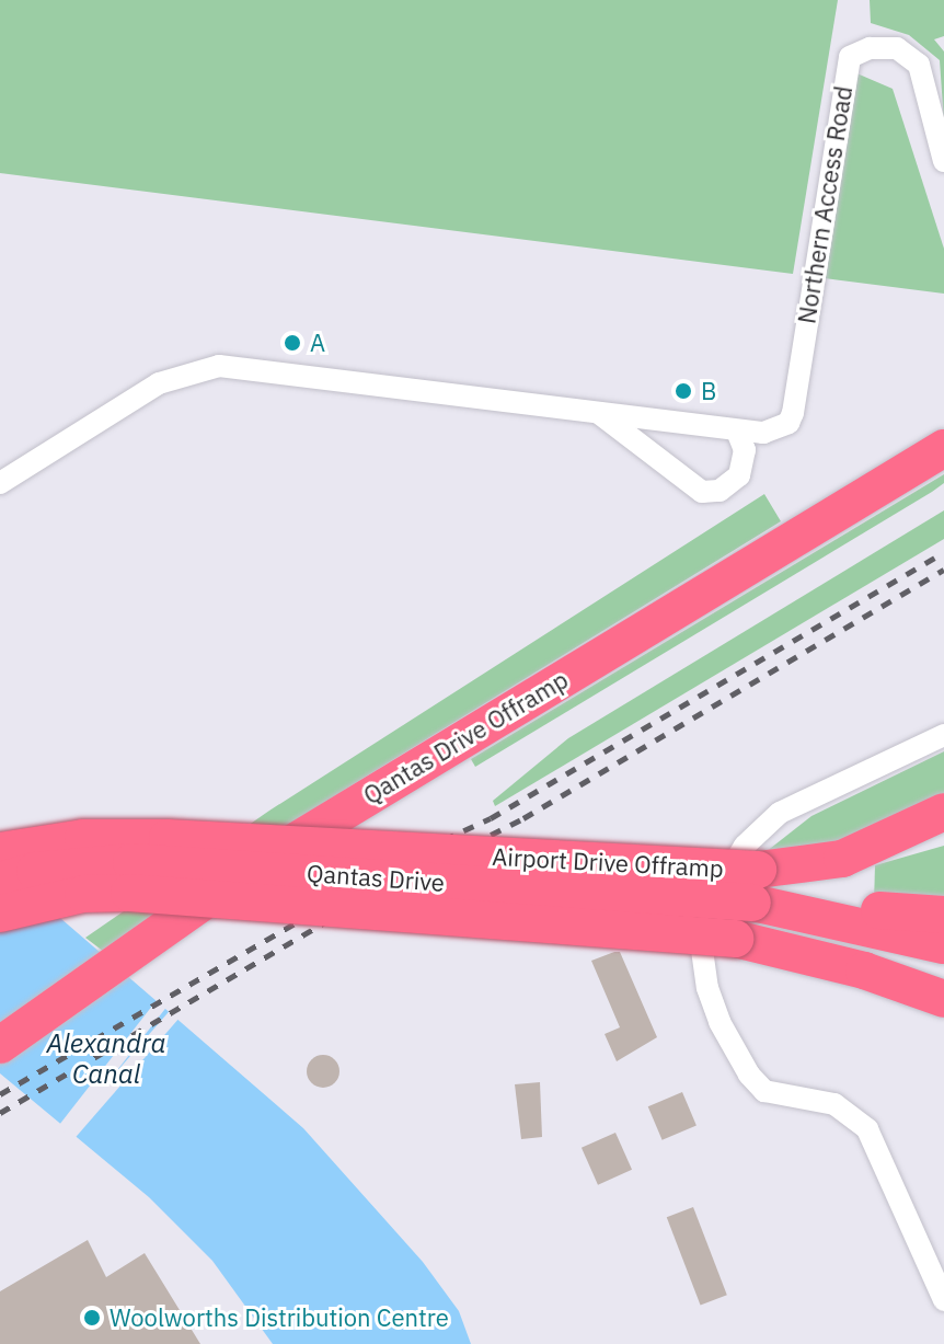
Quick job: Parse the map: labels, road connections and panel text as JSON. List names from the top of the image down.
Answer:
{
  "streets": {
    "highway": ["Qantas Drive Offramp", "Airport Drive Offramp", "Qantas Drive"],
    "street": ["Northern Access Road"]
  },
  "crossings": [
    ["Airport Drive Offramp", "Qantas Drive"]
  ],
  "water": ["Alexandra Canal"],
  "places": ["A", "B", "Woolworths Distribution Centre"]
}
